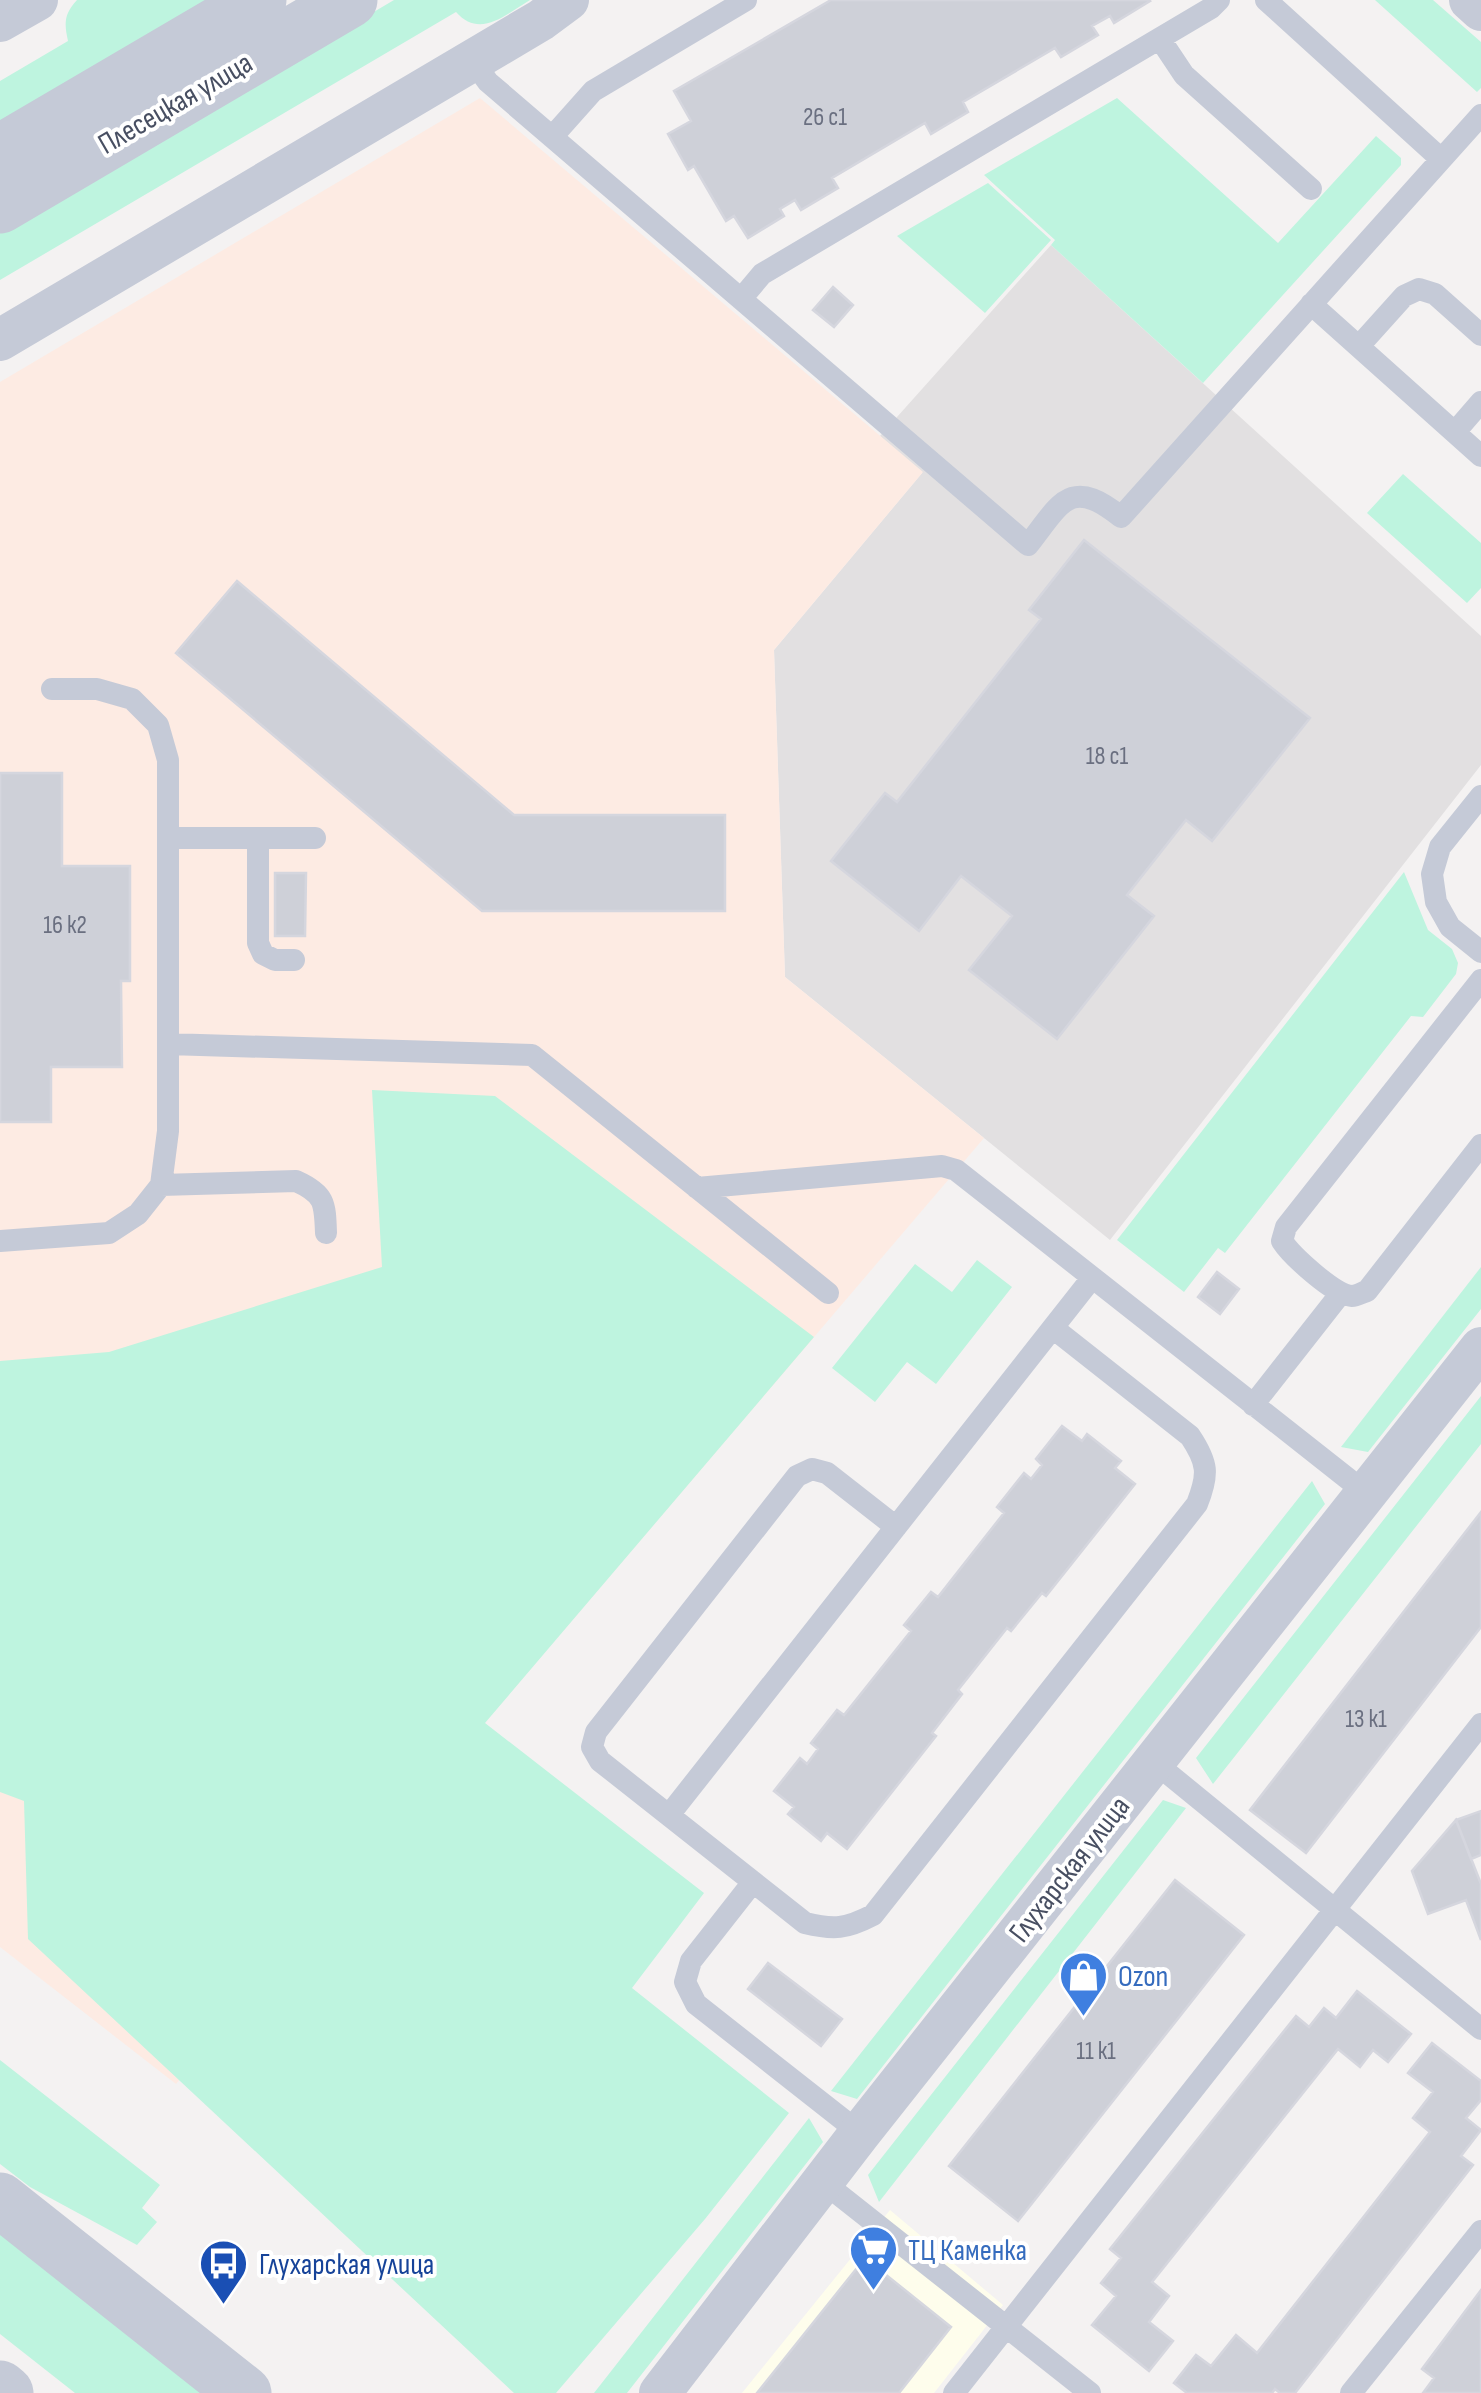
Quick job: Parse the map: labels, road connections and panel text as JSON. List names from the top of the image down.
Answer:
{
  "streets": {
    "street": ["Плесецкая улица", "Глухарская улица"]
  },
  "places": {
    "shop": ["Ozon"],
    "supermarket": ["ТЦ Каменка"],
    "bus stop": ["Глухарская улица"]
  },
  "house_numbers": [
    "26 с1",
    "18 с1",
    "16 к2",
    "13 к1",
    "11 к1"
  ]
}
